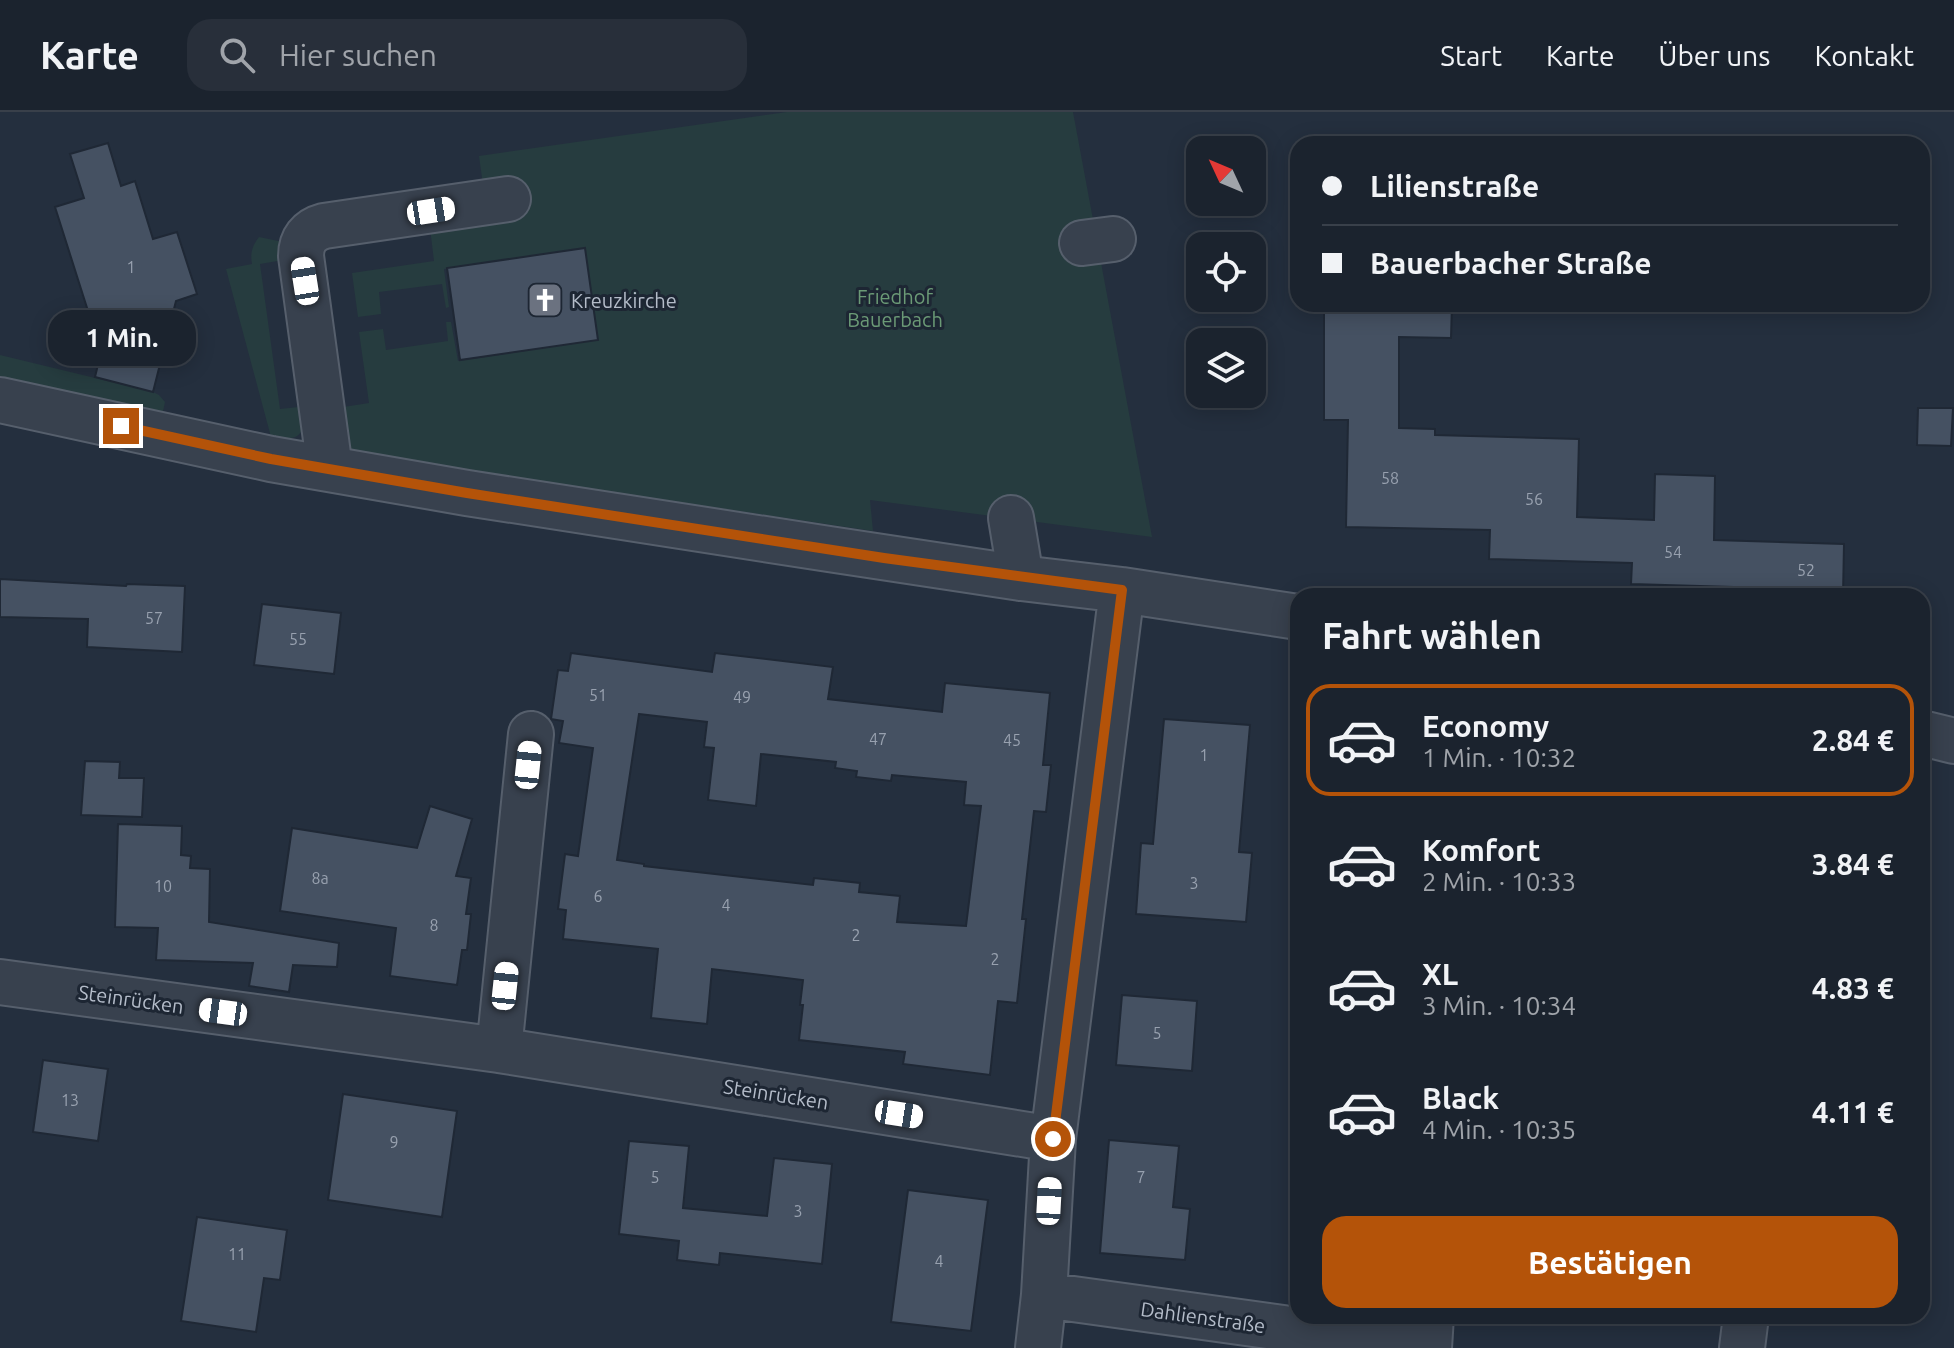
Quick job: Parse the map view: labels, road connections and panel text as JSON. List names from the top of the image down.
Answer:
{
  "streets": {
    "street": ["Steinrücken", "Dahlienstraße"]
  },
  "parks": ["Friedhof Bauerbach"],
  "places": {
    "church": ["Kreuzkirche"]
  },
  "house_numbers": [
    "1",
    "58",
    "56",
    "54",
    "52",
    "57",
    "55",
    "51",
    "49",
    "47",
    "45",
    "1",
    "8a",
    "3",
    "10",
    "6",
    "4",
    "8",
    "2",
    "2",
    "5",
    "13",
    "9",
    "5",
    "7",
    "3",
    "11",
    "4"
  ],
  "north": "top left",
  "page": {
    "header": "Karte",
    "search": "Hier suchen",
    "nav": [
      "Start",
      "Karte",
      "Über uns",
      "Kontakt"
    ],
    "banner": ["Lilienstraße", "Bauerbacher Straße"],
    "bubble": "1 Min.",
    "heading": "Fahrt wählen",
    "list": [
      {
        "name": "Economy",
        "note": "1 Min. · 10:32",
        "value": "2.84 €"
      },
      {
        "name": "Komfort",
        "note": "2 Min. · 10:33",
        "value": "3.84 €"
      },
      {
        "name": "XL",
        "note": "3 Min. · 10:34",
        "value": "4.83 €"
      },
      {
        "name": "Black",
        "note": "4 Min. · 10:35",
        "value": "4.11 €"
      }
    ],
    "buttons": "Bestätigen"
  }
}
